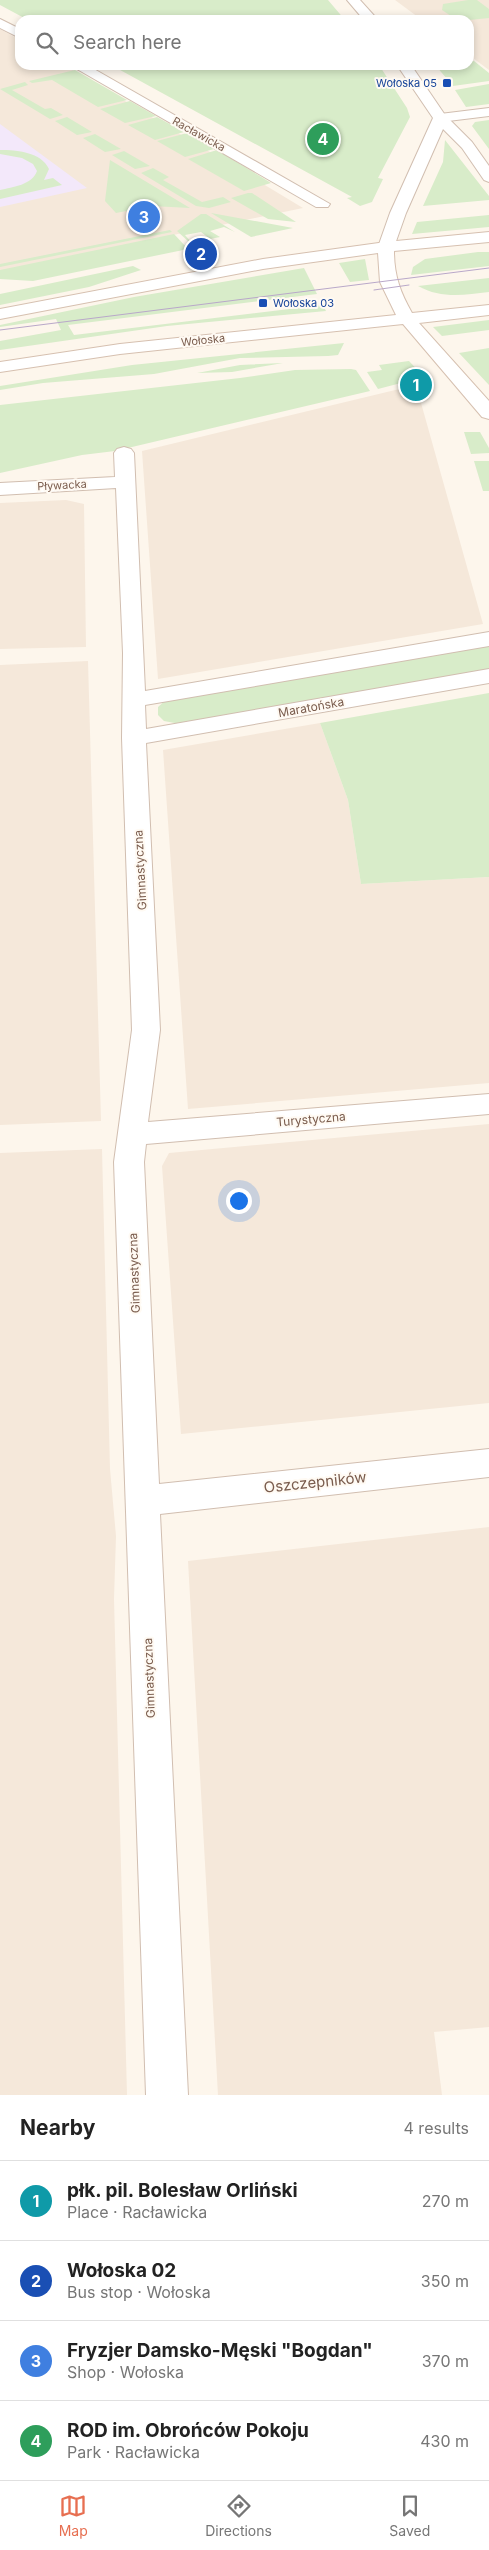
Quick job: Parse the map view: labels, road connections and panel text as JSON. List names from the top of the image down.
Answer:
{
  "streets": {
    "street": [
      "Racławicka",
      "Wołoska",
      "Pływacka",
      "Maratońska",
      "Gimnastyczna",
      "Turystyczna",
      "Oszczepników"
    ]
  },
  "crossings": [
    ["Pływacka", "Gimnastyczna"],
    ["Maratońska", "Gimnastyczna"],
    ["Gimnastyczna", "Turystyczna"],
    ["Gimnastyczna", "Oszczepników"]
  ],
  "places": {
    "transit": ["Wołoska 05", "Wołoska 03"]
  },
  "page": {
    "search": "Search here",
    "pins": [
      "4",
      "3",
      "2",
      "1"
    ],
    "heading": ["Nearby", "4 results"],
    "list": [
      {
        "mark": "1",
        "name": "płk. pil. Bolesław Orliński",
        "note": "Place · Racławicka",
        "value": "270 m"
      },
      {
        "mark": "2",
        "name": "Wołoska 02",
        "note": "Bus stop · Wołoska",
        "value": "350 m"
      },
      {
        "mark": "3",
        "name": "Fryzjer Damsko-Męski \"Bogdan\"",
        "note": "Shop · Wołoska",
        "value": "370 m"
      },
      {
        "mark": "4",
        "name": "ROD im. Obrońców Pokoju",
        "note": "Park · Racławicka",
        "value": "430 m"
      }
    ],
    "nav": ["Map", "Directions", "Saved"]
  }
}
